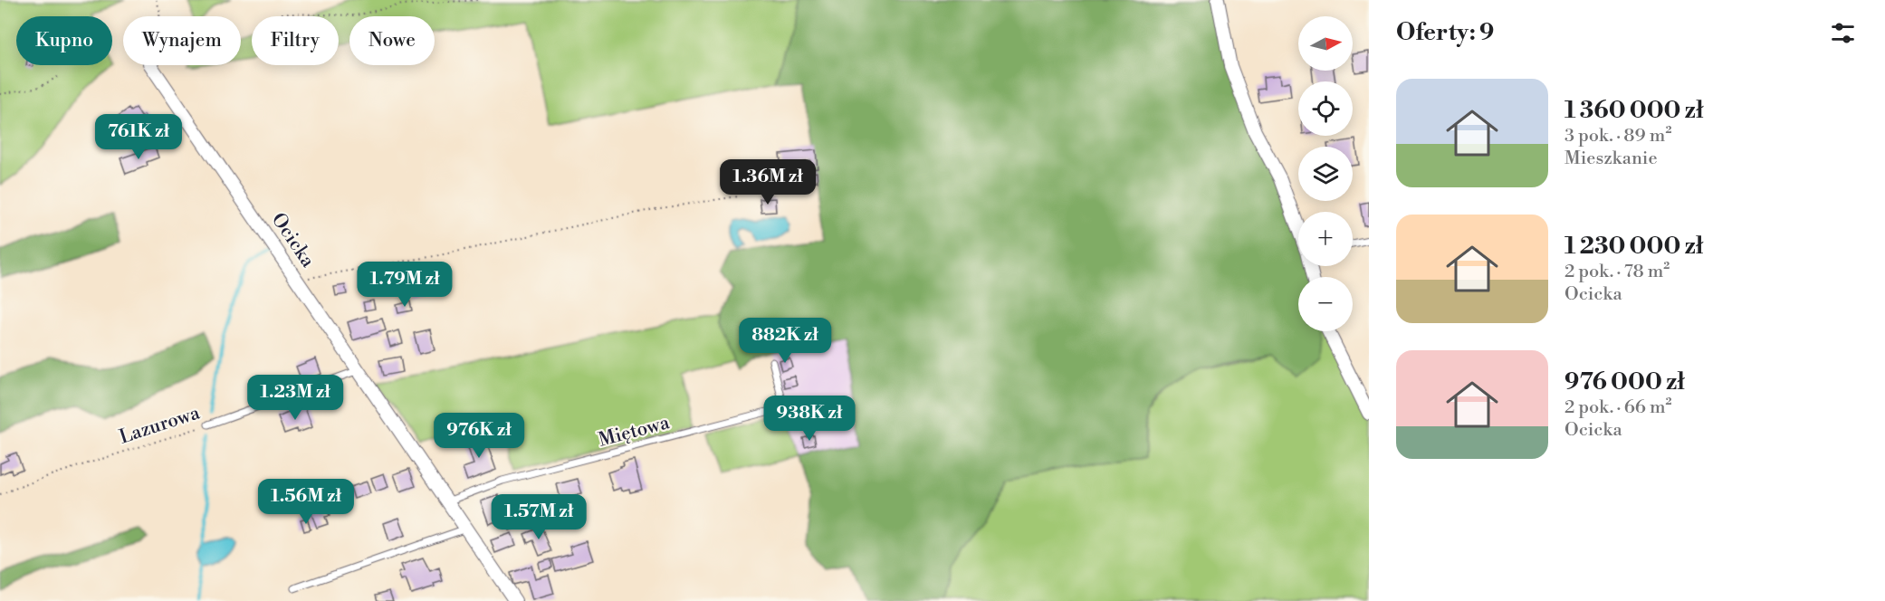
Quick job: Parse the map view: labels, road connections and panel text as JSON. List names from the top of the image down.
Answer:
{
  "streets": {
    "street": ["Ocicka"],
    "lane": ["Lazurowa", "Miętowa"]
  },
  "crossings": [
    ["Ocicka", "Lazurowa"],
    ["Ocicka", "Miętowa"]
  ],
  "north": "right",
  "page": {
    "heading": "Oferty: 9",
    "map_buttons": ["+", "−"],
    "chip": [
      "Kupno",
      "Wynajem",
      "Filtry",
      "Nowe"
    ],
    "list": [
      {
        "name": "1 360 000 zł",
        "note": "3 pok. · 89 m² · Mieszkanie"
      },
      {
        "name": "1 230 000 zł",
        "note": "2 pok. · 78 m² · Ocicka"
      },
      {
        "name": "976 000 zł",
        "note": "2 pok. · 66 m² · Ocicka"
      }
    ],
    "price": [
      "761K zł",
      "1.36M zł",
      "1.79M zł",
      "882K zł",
      "1.23M zł",
      "938K zł",
      "976K zł",
      "1.56M zł",
      "1.57M zł"
    ]
  }
}
